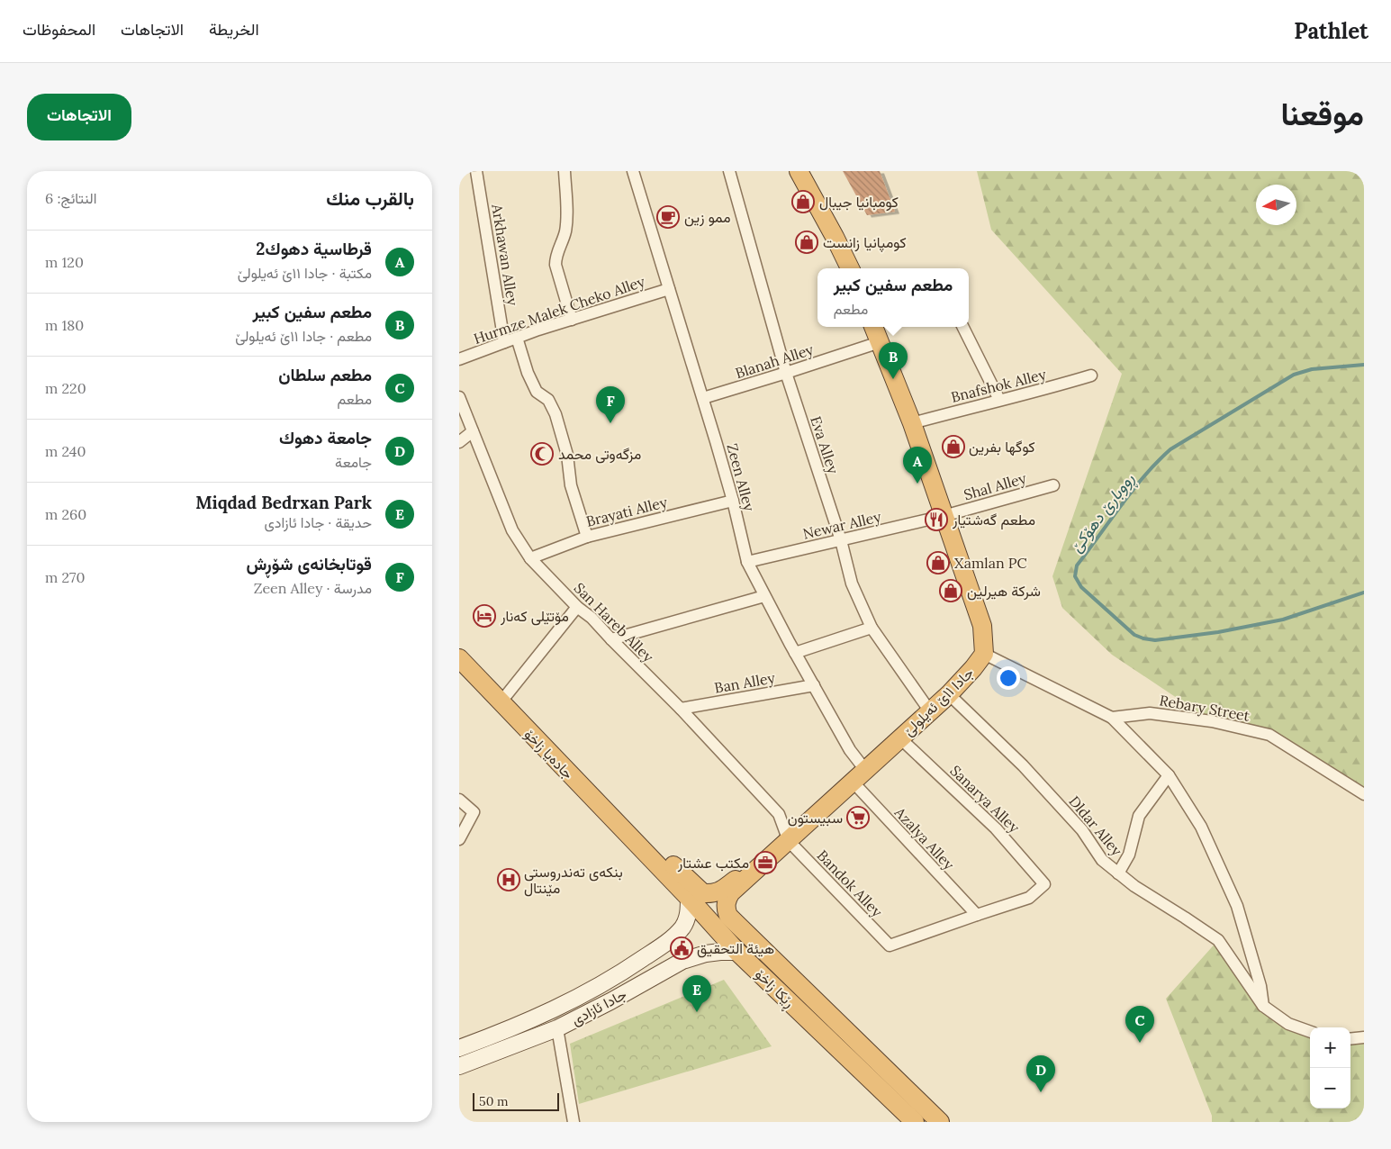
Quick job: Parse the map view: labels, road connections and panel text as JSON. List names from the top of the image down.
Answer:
{
  "streets": {
    "highway": ["جادا ١١ێ ئه‌یلولێ", "جادەیا زاخۆ", "ڕێکا زاخۆ"],
    "main road": ["جادا ئازادی"],
    "street": [
      "Arkhawan Alley",
      "Hurmze Malek Cheko Alley",
      "Blanah Alley",
      "Bnafshok Alley",
      "Eva Alley",
      "Zeen Alley",
      "Shal Alley",
      "Brayati Alley",
      "Newar Alley",
      "San Hareb Alley",
      "Ban Alley",
      "Rebary Street",
      "Sanarya Alley",
      "Dldar Alley",
      "Azalya Alley",
      "Bandok Alley"
    ]
  },
  "crossings": [
    ["Arkhawan Alley", "Hurmze Malek Cheko Alley"],
    ["Hurmze Malek Cheko Alley", "Zeen Alley"],
    ["Blanah Alley", "Eva Alley"],
    ["Blanah Alley", "Zeen Alley"],
    ["Blanah Alley", "جادا ١١ێ ئه‌یلولێ"],
    ["Bnafshok Alley", "جادا ١١ێ ئه‌یلولێ"],
    ["Eva Alley", "Newar Alley"],
    ["Eva Alley", "جادا ١١ێ ئه‌یلولێ"],
    ["Zeen Alley", "Brayati Alley"],
    ["Zeen Alley", "Newar Alley"],
    ["Zeen Alley", "Ban Alley"],
    ["Zeen Alley", "جادا ١١ێ ئه‌یلولێ"],
    ["Zeen Alley", "Azalya Alley"],
    ["Shal Alley", "Newar Alley"],
    ["Shal Alley", "جادا ١١ێ ئه‌یلولێ"],
    ["Brayati Alley", "San Hareb Alley"],
    ["Newar Alley", "جادا ١١ێ ئه‌یلولێ"],
    ["San Hareb Alley", "Ban Alley"],
    ["San Hareb Alley", "جادا ١١ێ ئه‌یلولێ"],
    ["San Hareb Alley", "Bandok Alley"],
    ["جادا ١١ێ ئه‌یلولێ", "Sanarya Alley"],
    ["جادا ١١ێ ئه‌یلولێ", "Dldar Alley"],
    ["جادا ١١ێ ئه‌یلولێ", "Azalya Alley"],
    ["جادا ١١ێ ئه‌یلولێ", "Bandok Alley"],
    ["جادا ١١ێ ئه‌یلولێ", "ڕێکا زاخۆ"],
    ["جادەیا زاخۆ", "ڕێکا زاخۆ"],
    ["Sanarya Alley", "Azalya Alley"],
    ["Sanarya Alley", "Bandok Alley"],
    ["Azalya Alley", "Bandok Alley"],
    ["ڕێکا زاخۆ", "جادا ئازادی"]
  ],
  "water": ["ڕووبارێ دهۆكێ"],
  "places": {
    "shop": [
      "كومبانيا جيبال",
      "كومپانيا زانست",
      "كوگها بفرين",
      "Xamlan PC",
      "شركة هيرلين"
    ],
    "cafe": ["ممو زين"],
    "mosque": ["مزگەوتی محمد"],
    "restaurant": ["مطعم گەشتیار"],
    "hotel": ["مۆتێلی کەنار"],
    "supermarket": ["سبيستون"],
    "office": ["مكتب عشتار"],
    "hospital": ["بنکەی تەندروستی مێنتال"],
    "public building": ["هيئة التحقيق"]
  },
  "scale_bar": "50 m",
  "north": "left",
  "page": {
    "header": "Pathlet",
    "nav": ["الخريطة", "الاتجاهات", "المحفوظات"],
    "title": "موقعنا",
    "buttons": "الاتجاهات",
    "heading": ["بالقرب منك", "النتائج: 6"],
    "list": [
      {
        "mark": "A",
        "name": "قرطاسية دهوك2",
        "note": "مكتبة · جادا ١١ێ ئه‌یلولێ",
        "value": "120 m"
      },
      {
        "mark": "B",
        "name": "مطعم سفين كبير",
        "note": "مطعم · جادا ١١ێ ئه‌یلولێ",
        "value": "180 m"
      },
      {
        "mark": "C",
        "name": "مطعم سلطان",
        "note": "مطعم",
        "value": "220 m"
      },
      {
        "mark": "D",
        "name": "جامعة دهوك",
        "note": "جامعة",
        "value": "240 m"
      },
      {
        "mark": "E",
        "name": "Miqdad Bedrxan Park",
        "note": "حديقة · جادا ئازادی",
        "value": "260 m"
      },
      {
        "mark": "F",
        "name": "قوتابخانەی شۆڕش",
        "note": "مدرسة · Zeen Alley",
        "value": "270 m"
      }
    ],
    "popup": ["مطعم سفين كبير", "مطعم"],
    "pins": [
      "B",
      "F",
      "A",
      "E",
      "C",
      "D"
    ],
    "map_buttons": ["+", "−"],
    "scale": "50 m"
  }
}
